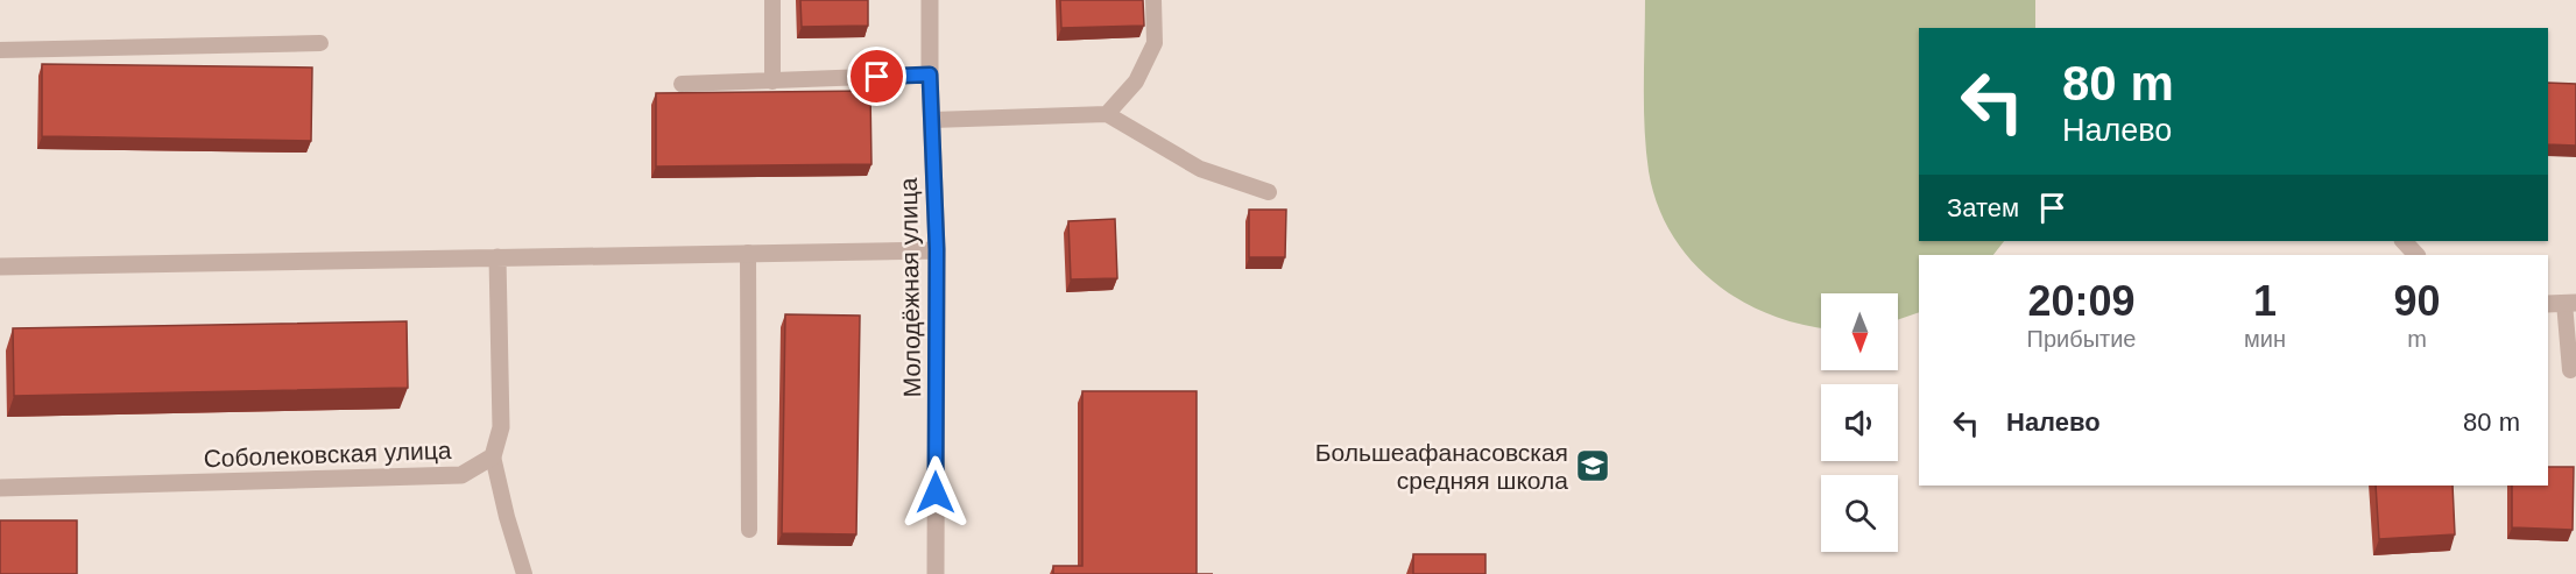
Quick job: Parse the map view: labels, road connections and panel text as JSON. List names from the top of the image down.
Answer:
{
  "streets": {
    "street": ["Молодёжная улица", "Соболековская улица"]
  },
  "places": {
    "school or university": ["Большеафанасовская средняя школа"]
  },
  "north": "bottom",
  "page": {
    "turn": ["80 m", "Налево"],
    "then": "Затем",
    "eta": [
      "20:09",
      "Прибытие",
      "1",
      "мин",
      "90",
      "m"
    ],
    "list": [
      {
        "name": "Налево",
        "value": "80 m"
      }
    ]
  }
}
